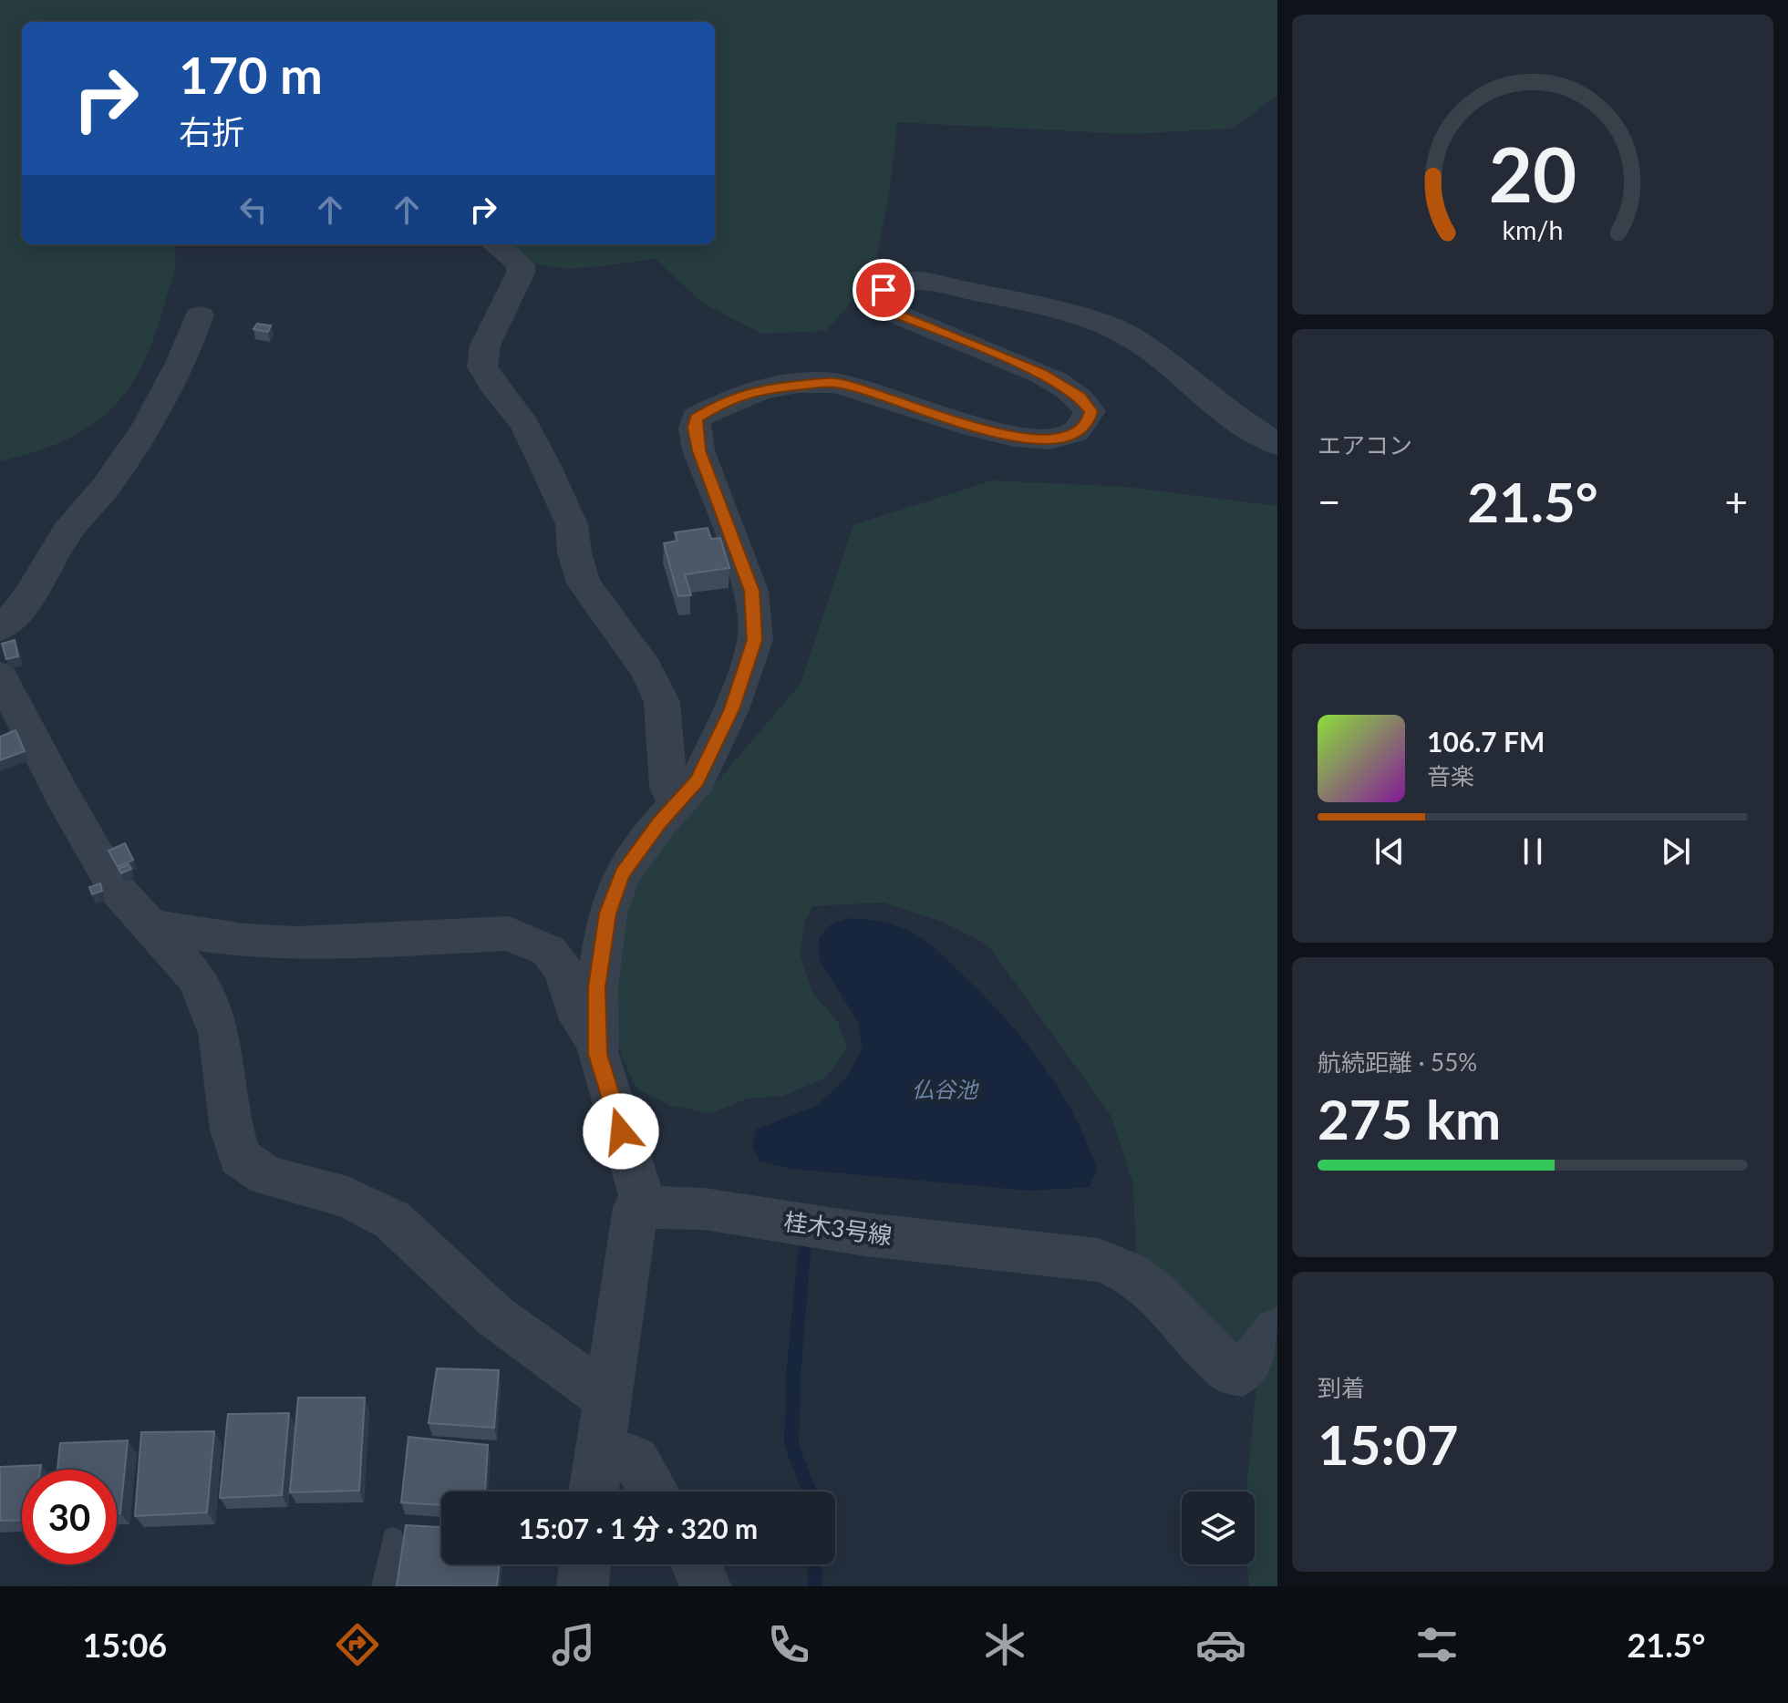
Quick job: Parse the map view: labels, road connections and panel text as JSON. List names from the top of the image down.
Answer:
{
  "streets": {
    "street": ["桂木3号線"]
  },
  "water": ["仏谷池"],
  "page": {
    "turn": ["170 m", "右折"],
    "tile": [
      "エアコン",
      ["航続距離 · 55%", "275 km"],
      ["到着", "15:07"]
    ],
    "heat": ["−", "21.5°", "+"],
    "song": ["106.7 FM", "音楽"],
    "limit": "30",
    "trip": "15:07 · 1 分 · 320 m",
    "tabs": ["15:06", "21.5°"],
    "gauge": ["20", "km/h"]
  }
}
